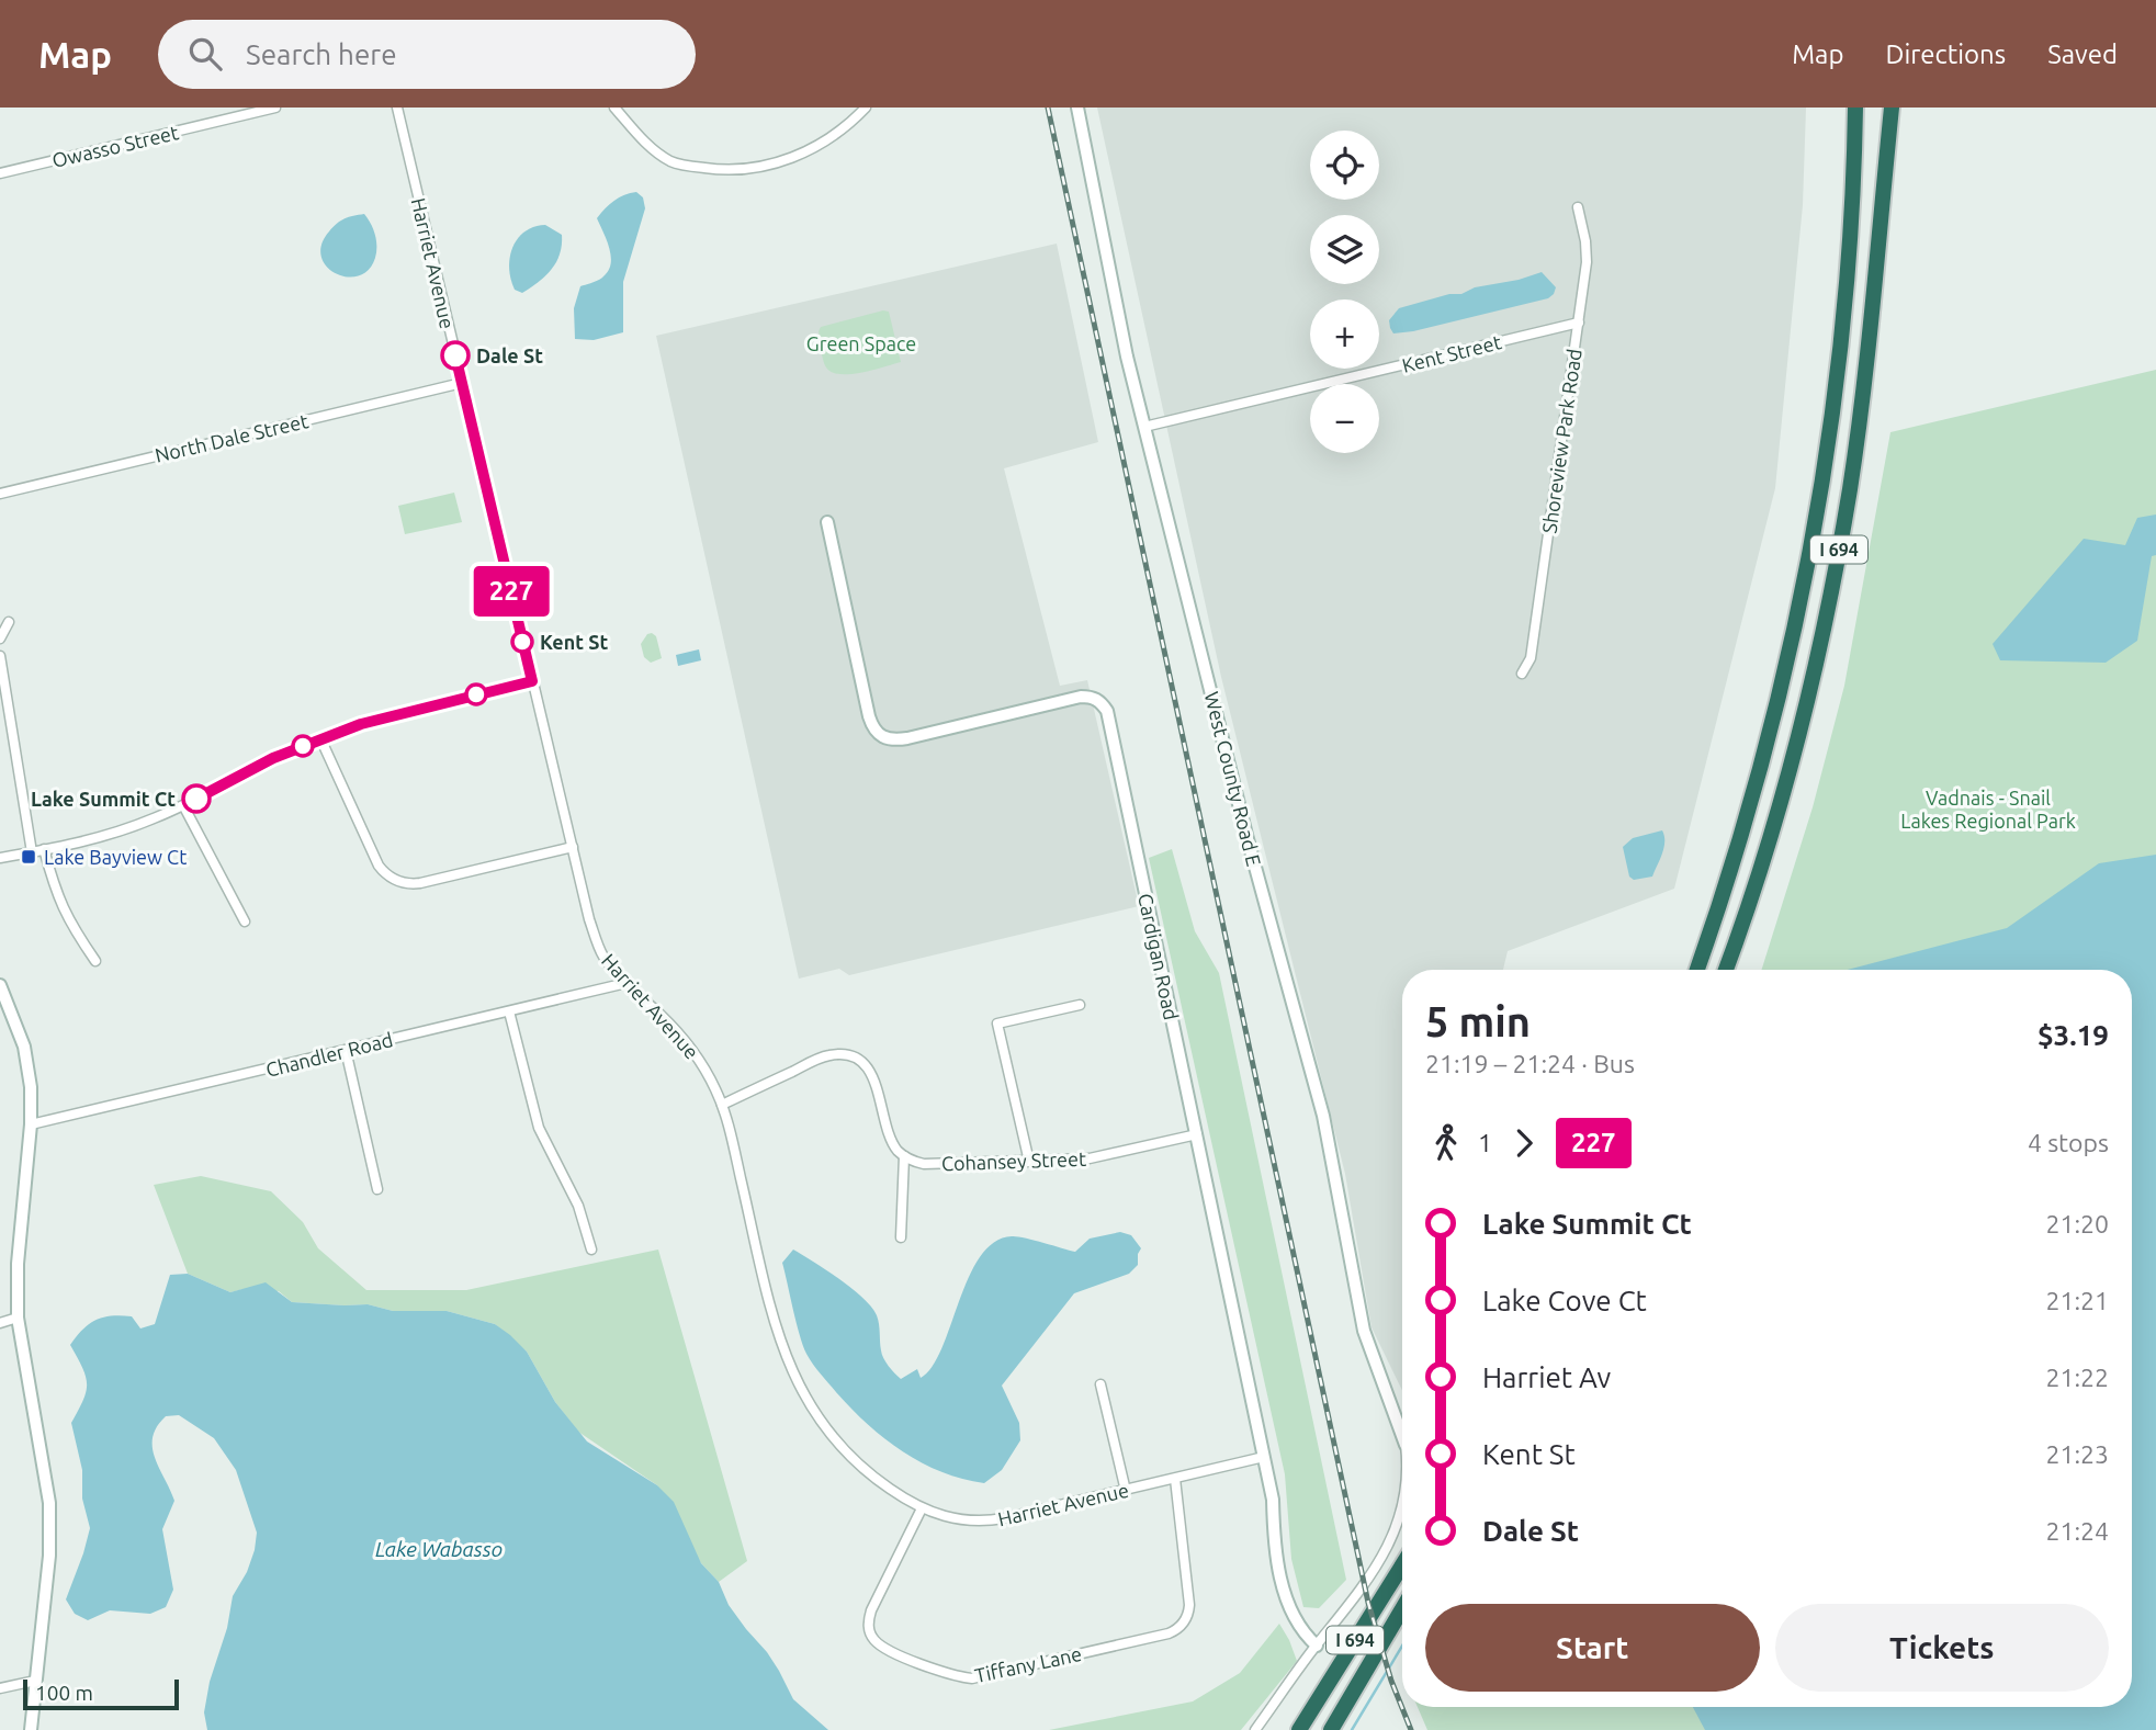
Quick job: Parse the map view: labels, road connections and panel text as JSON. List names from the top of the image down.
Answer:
{
  "streets": {
    "highway": ["I 694"],
    "street": [
      "Owasso Street",
      "Harriet Avenue",
      "Kent Street",
      "North Dale Street",
      "Shoreview Park Road",
      "West County Road E",
      "Cardigan Road",
      "Chandler Road",
      "Cohansey Street",
      "Tiffany Lane"
    ]
  },
  "crossings": [
    ["Harriet Avenue", "North Dale Street"],
    ["Harriet Avenue", "Cardigan Road"],
    ["Harriet Avenue", "Chandler Road"],
    ["Harriet Avenue", "Tiffany Lane"],
    ["Kent Street", "Shoreview Park Road"],
    ["Kent Street", "West County Road E"],
    ["Cardigan Road", "Cohansey Street"]
  ],
  "water": ["Lake Wabasso"],
  "parks": ["Green Space", "Vadnais - Snail Lakes Regional Park"],
  "places": {
    "other": ["Dale St", "Kent St", "Lake Summit Ct"],
    "transit": ["Lake Bayview Ct"]
  },
  "lines": ["bus line 227"],
  "scale_bar": "100 m",
  "page": {
    "header": "Map",
    "search": "Search here",
    "nav": ["Map", "Directions", "Saved"],
    "on_map": "227",
    "map_buttons": ["+", "−"],
    "heading": ["5 min", "21:19 – 21:24 · Bus", "$3.19"],
    "legs": ["1", "227", "4 stops"],
    "list": [
      {
        "name": "Lake Summit Ct",
        "value": "21:20"
      },
      {
        "name": "Lake Cove Ct",
        "value": "21:21"
      },
      {
        "name": "Harriet Av",
        "value": "21:22"
      },
      {
        "name": "Kent St",
        "value": "21:23"
      },
      {
        "name": "Dale St",
        "value": "21:24"
      }
    ],
    "buttons": ["Start", "Tickets"],
    "scale": "100 m"
  }
}
